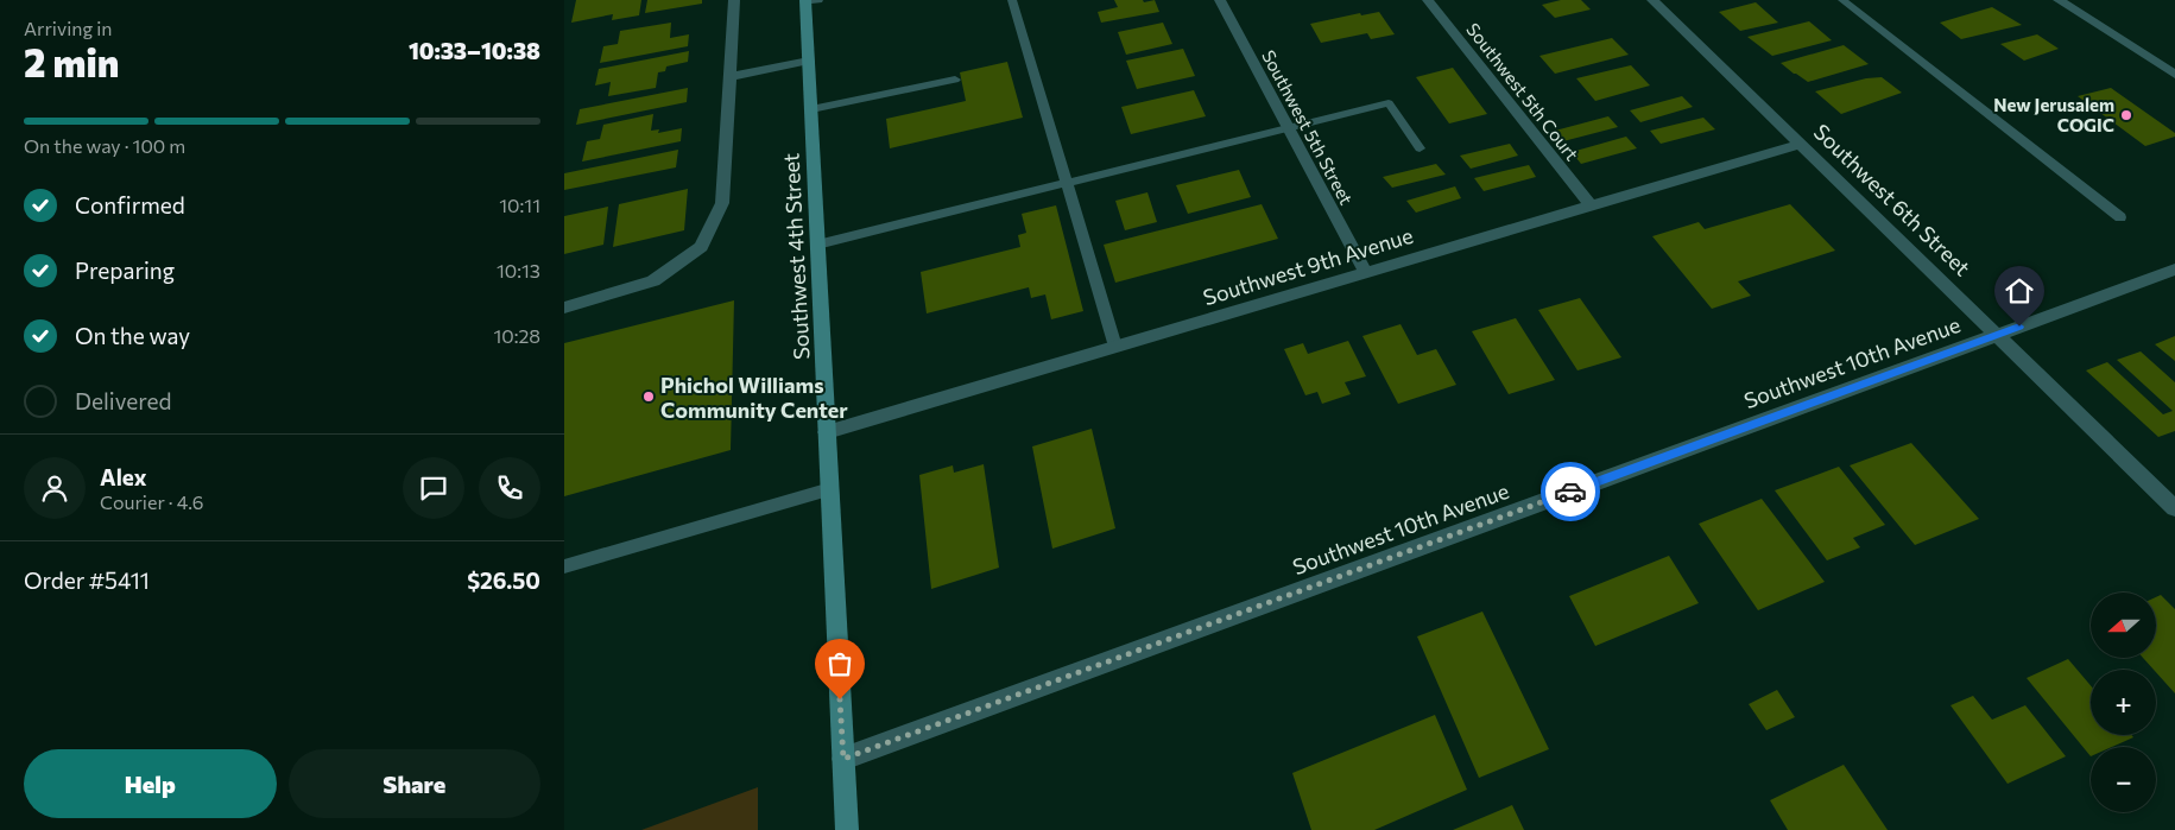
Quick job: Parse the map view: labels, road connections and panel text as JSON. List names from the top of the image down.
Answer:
{
  "streets": {
    "street": [
      "Southwest 5th Court",
      "Southwest 5th Street",
      "Southwest 6th Street",
      "Southwest 4th Street",
      "Southwest 9th Avenue",
      "Southwest 10th Avenue"
    ]
  },
  "crossings": [
    ["Southwest 5th Court", "Southwest 9th Avenue"],
    ["Southwest 5th Street", "Southwest 9th Avenue"],
    ["Southwest 6th Street", "Southwest 9th Avenue"],
    ["Southwest 6th Street", "Southwest 10th Avenue"],
    ["Southwest 4th Street", "Southwest 9th Avenue"],
    ["Southwest 4th Street", "Southwest 10th Avenue"]
  ],
  "places": ["New Jerusalem COGIC", "Phichol Williams Community Center"],
  "north": "left",
  "page": {
    "heading": ["2 min", "Arriving in", "10:33–10:38"],
    "panel": [
      "Alex",
      "Courier · 4.6",
      "Order #5411",
      "$26.50"
    ],
    "bar": "On the way · 100 m",
    "list": [
      ["Confirmed", "10:11"],
      ["Preparing", "10:13"],
      ["On the way", "10:28"],
      "Delivered"
    ],
    "map_buttons": ["+", "−"],
    "buttons": ["Help", "Share"]
  }
}
